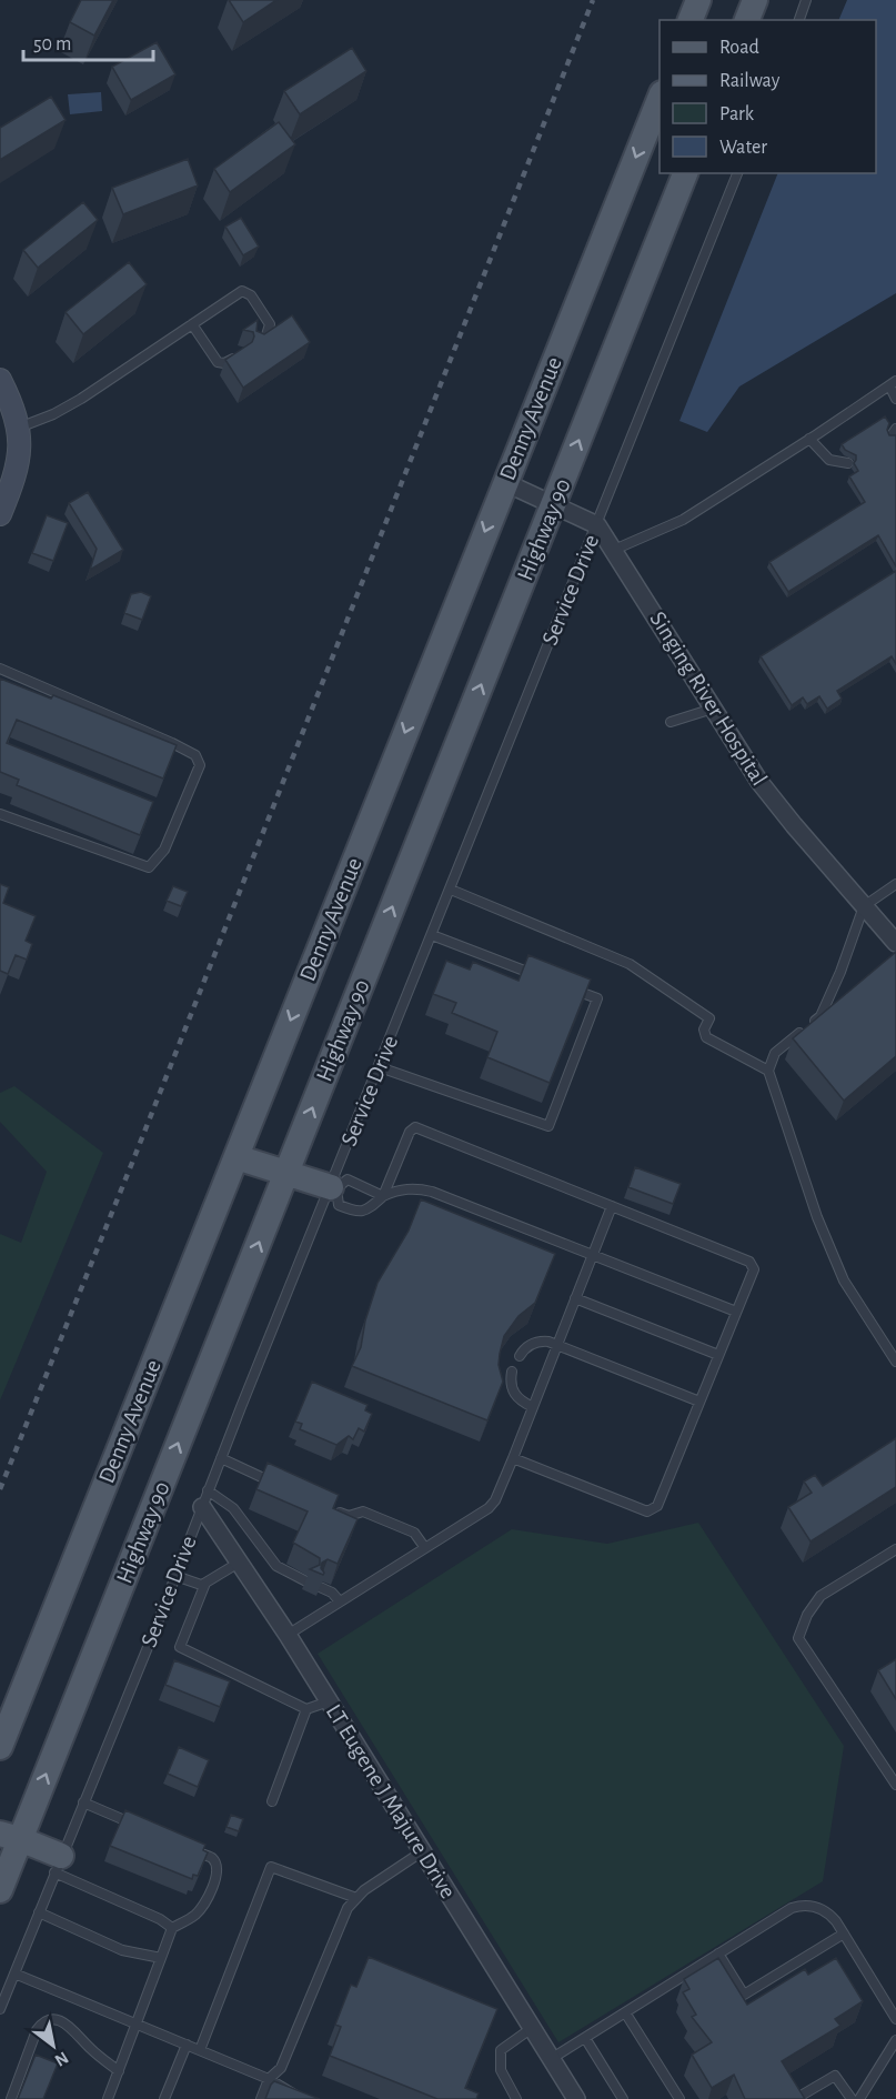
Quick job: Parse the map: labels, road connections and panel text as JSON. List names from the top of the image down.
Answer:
{
  "streets": {
    "main road": ["Denny Avenue", "Highway 90"],
    "street": ["Singing River Hospital", "LT Eugene J Majure Drive"],
    "lane": ["Service Drive"]
  },
  "crossings": [
    ["Service Drive", "Singing River Hospital"],
    ["Service Drive", "LT Eugene J Majure Drive"]
  ],
  "one_way": ["Denny Avenue", "Highway 90"],
  "legend": [
    "Road",
    "Railway",
    "Park",
    "Water"
  ],
  "scale_bar": "50 m",
  "north": "bottom right"
}
